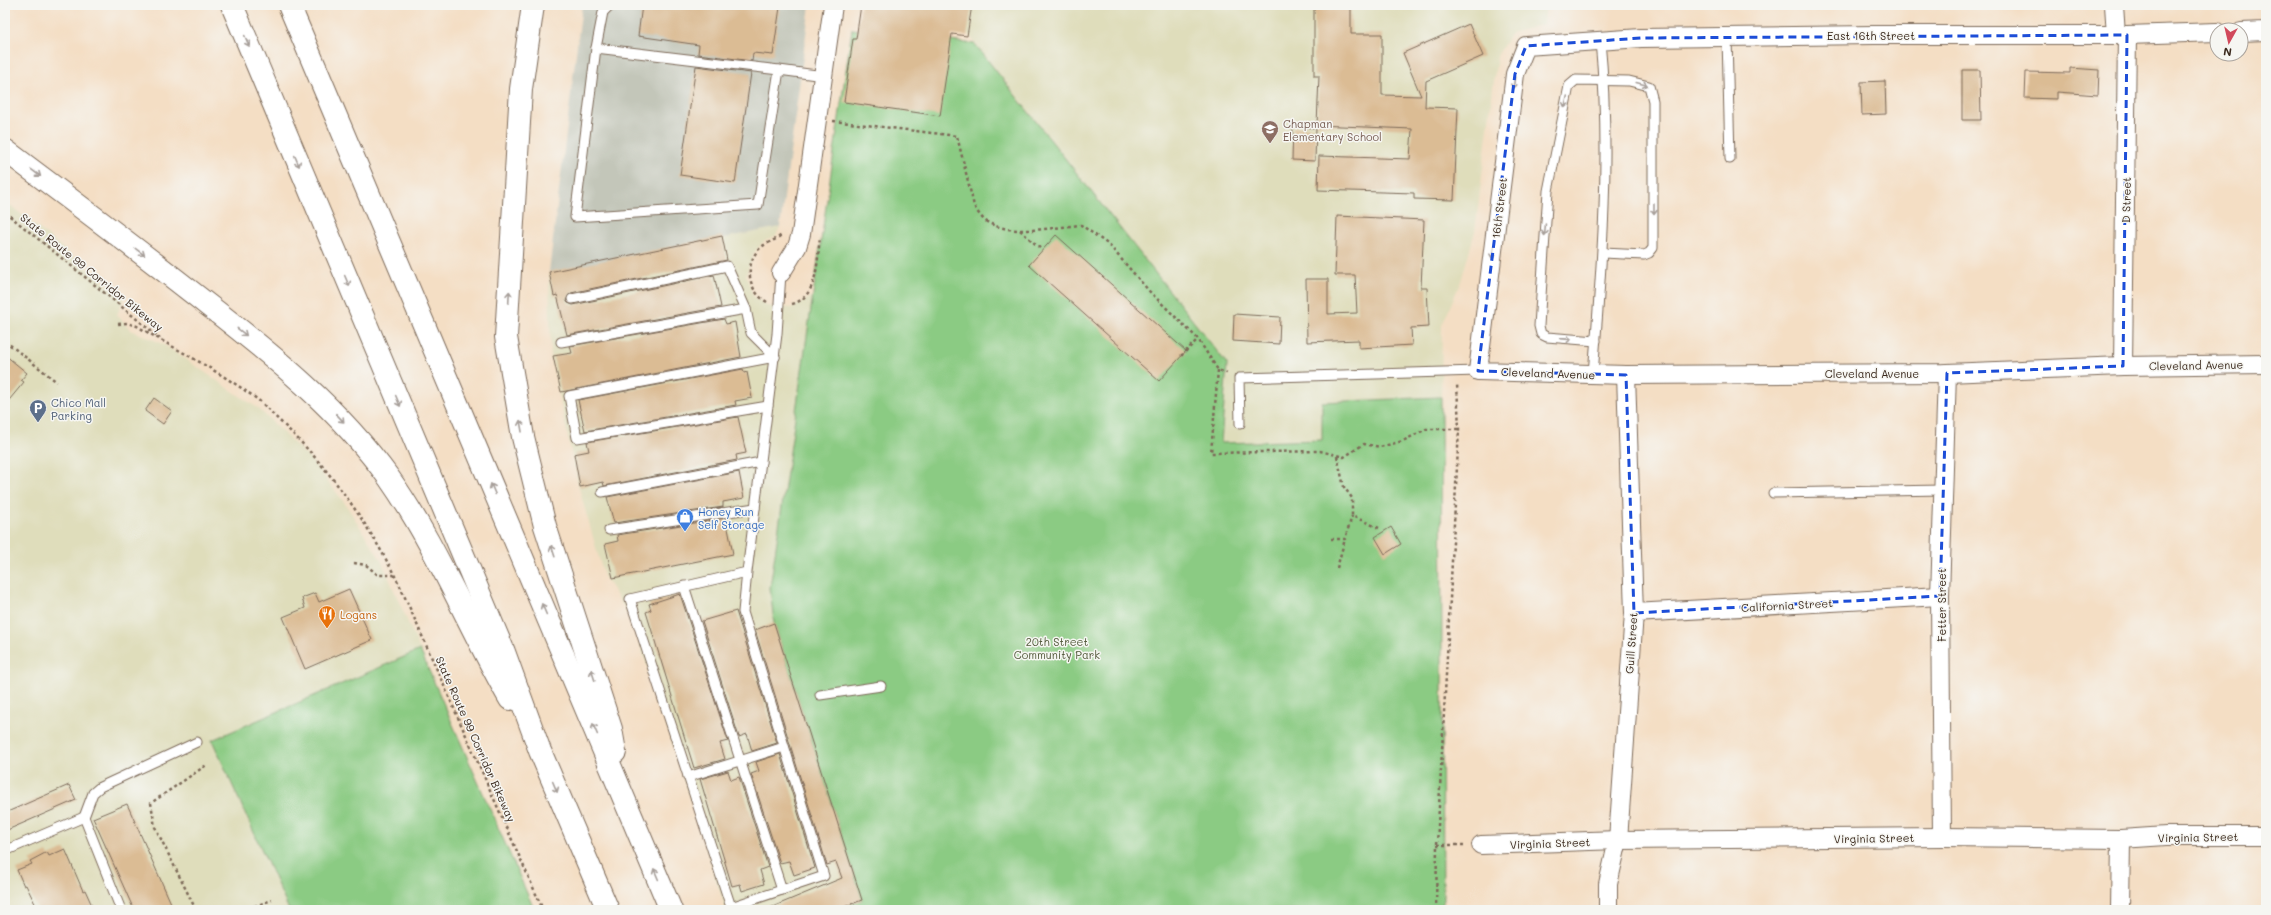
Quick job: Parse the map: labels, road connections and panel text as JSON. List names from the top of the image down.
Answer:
{
  "streets": {
    "street": [
      "East 16th Street",
      "D Street",
      "16th Street",
      "Cleveland Avenue",
      "California Street",
      "Fetter Street",
      "Guill Street",
      "Virginia Street"
    ],
    "path": ["State Route 99 Corridor Bikeway"]
  },
  "crossings": [
    ["East 16th Street", "D Street"],
    ["East 16th Street", "16th Street"],
    ["D Street", "Cleveland Avenue"],
    ["16th Street", "Cleveland Avenue"],
    ["Cleveland Avenue", "Fetter Street"],
    ["Cleveland Avenue", "Guill Street"],
    ["California Street", "Fetter Street"],
    ["California Street", "Guill Street"],
    ["Fetter Street", "Virginia Street"],
    ["Guill Street", "Virginia Street"]
  ],
  "one_way": ["16th Street"],
  "parks": ["20th Street Community Park"],
  "places": {
    "school or university": ["Chapman Elementary School"],
    "parking": ["Chico Mall Parking"],
    "shop": ["Honey Run Self Storage"],
    "restaurant": ["Logans"]
  },
  "north": "bottom"
}
